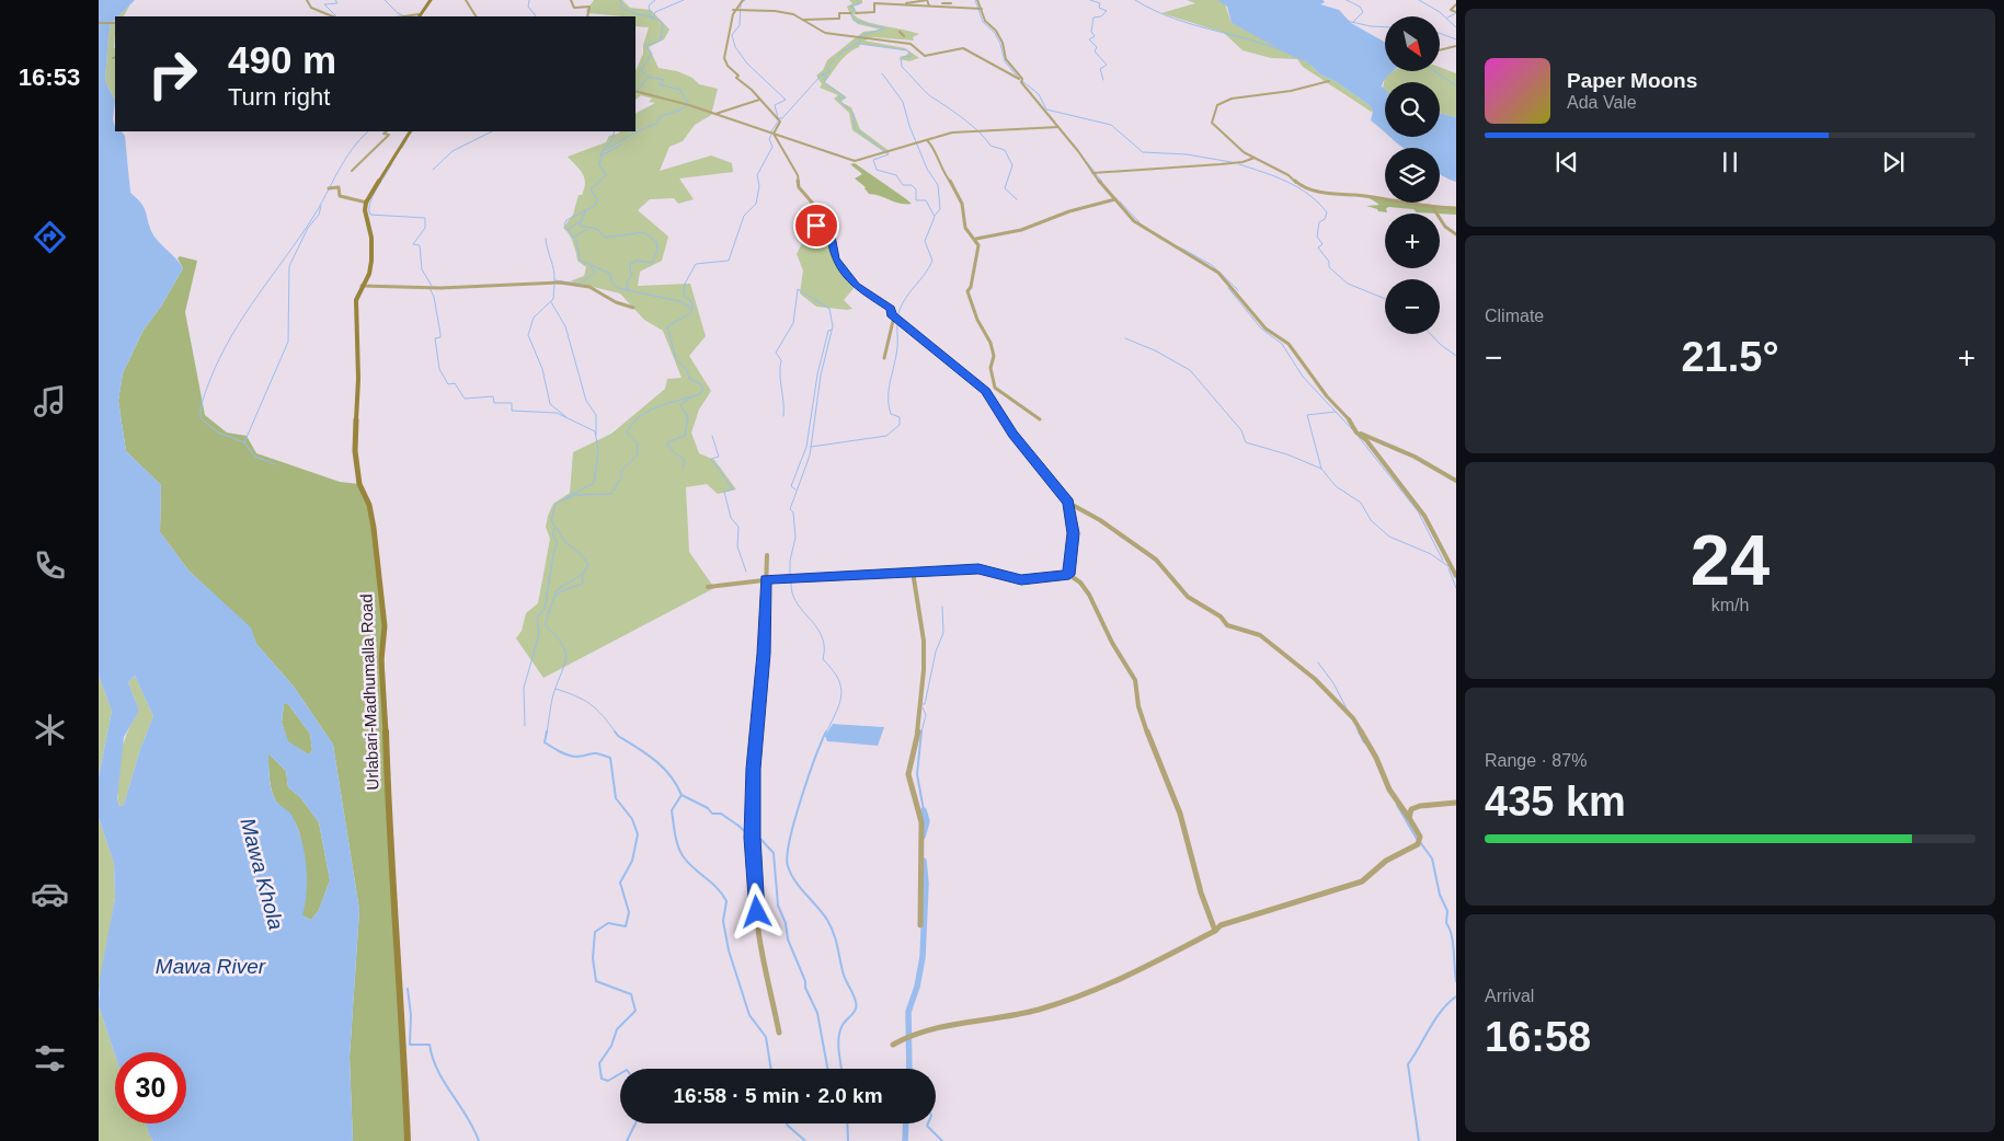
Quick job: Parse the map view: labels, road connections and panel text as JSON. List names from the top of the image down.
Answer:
{
  "streets": {
    "main road": ["Urlabari-Madhumalla Road"]
  },
  "water": ["Mawa Khola", "Mawa River"],
  "north": "bottom right",
  "page": {
    "tabs": "16:53",
    "map_buttons": ["+", "−"],
    "turn": ["490 m", "Turn right"],
    "song": ["Paper Moons", "Ada Vale"],
    "tile": [
      "Climate",
      ["24", "km/h"],
      ["Range · 87%", "435 km"],
      ["Arrival", "16:58"]
    ],
    "heat": ["−", "21.5°", "+"],
    "limit": "30",
    "trip": "16:58 · 5 min · 2.0 km"
  }
}
